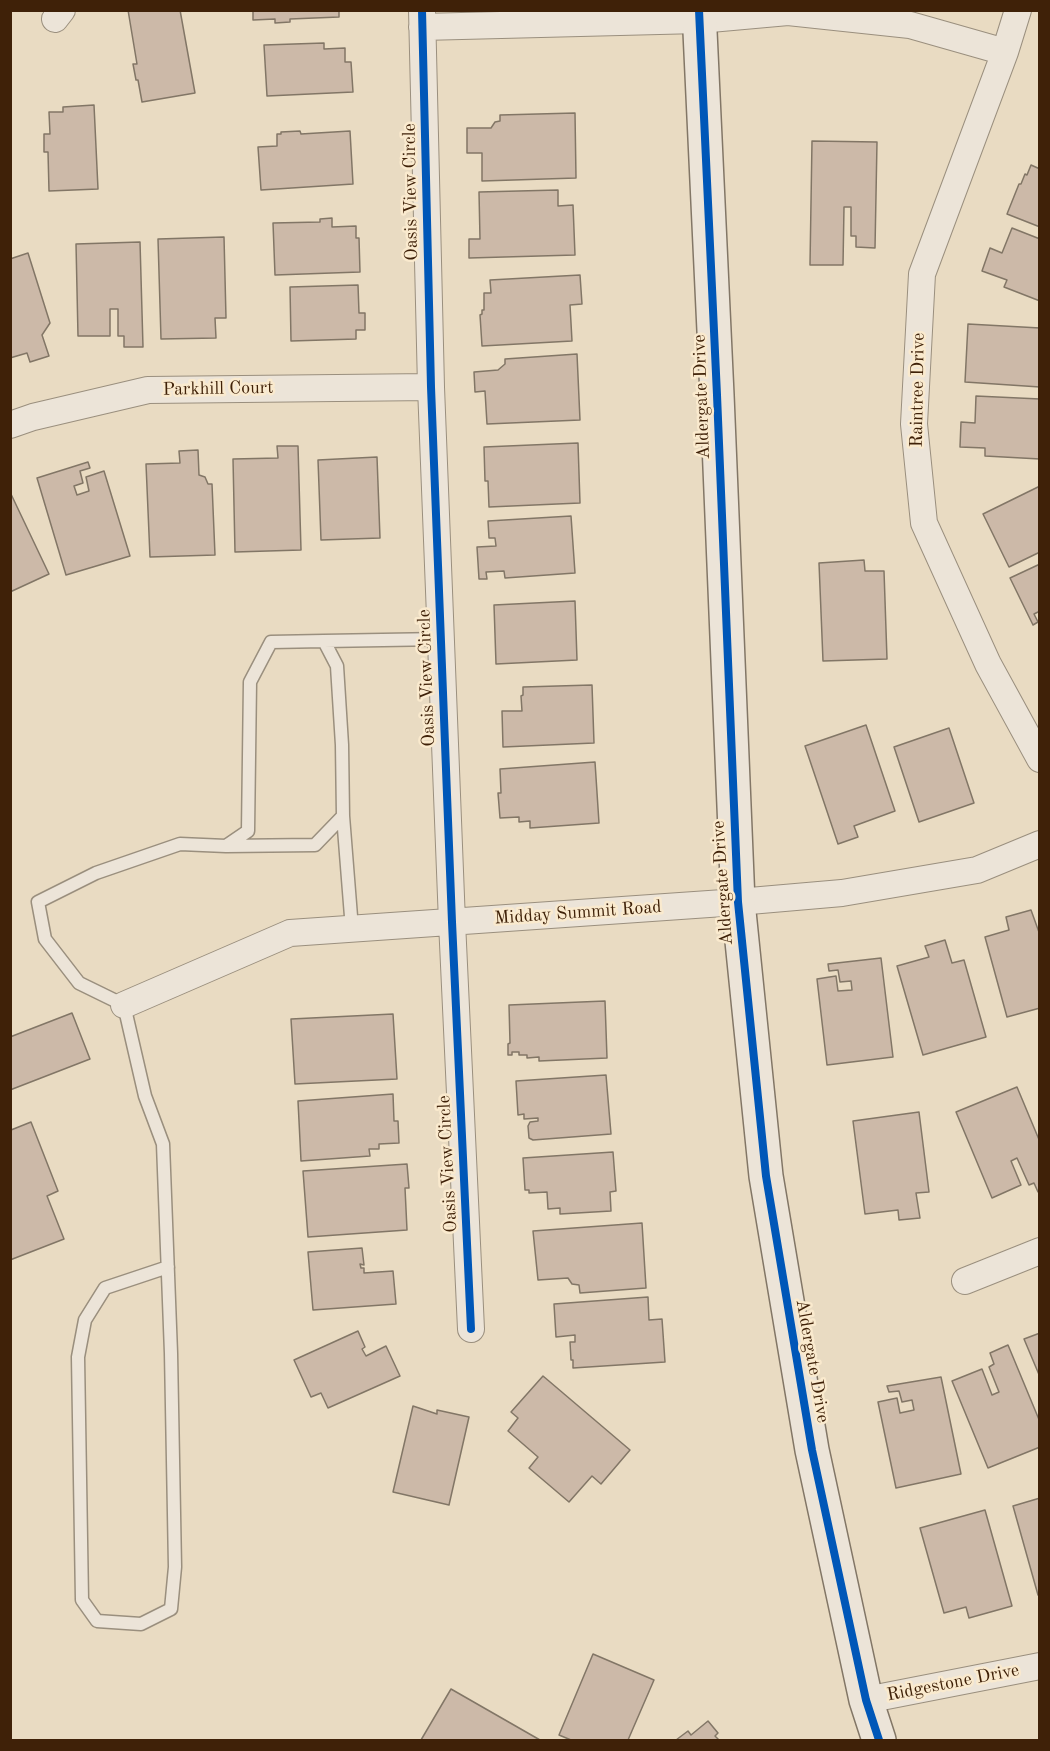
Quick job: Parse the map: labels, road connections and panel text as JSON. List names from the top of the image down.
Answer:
{
  "streets": {
    "street": [
      "Oasis View Circle",
      "Parkhill Court",
      "Raintree Drive",
      "Aldergate Drive",
      "Midday Summit Road",
      "Ridgestone Drive"
    ]
  },
  "crossings": [
    ["Oasis View Circle", "Parkhill Court"],
    ["Oasis View Circle", "Midday Summit Road"],
    ["Aldergate Drive", "Midday Summit Road"],
    ["Aldergate Drive", "Ridgestone Drive"]
  ]
}
